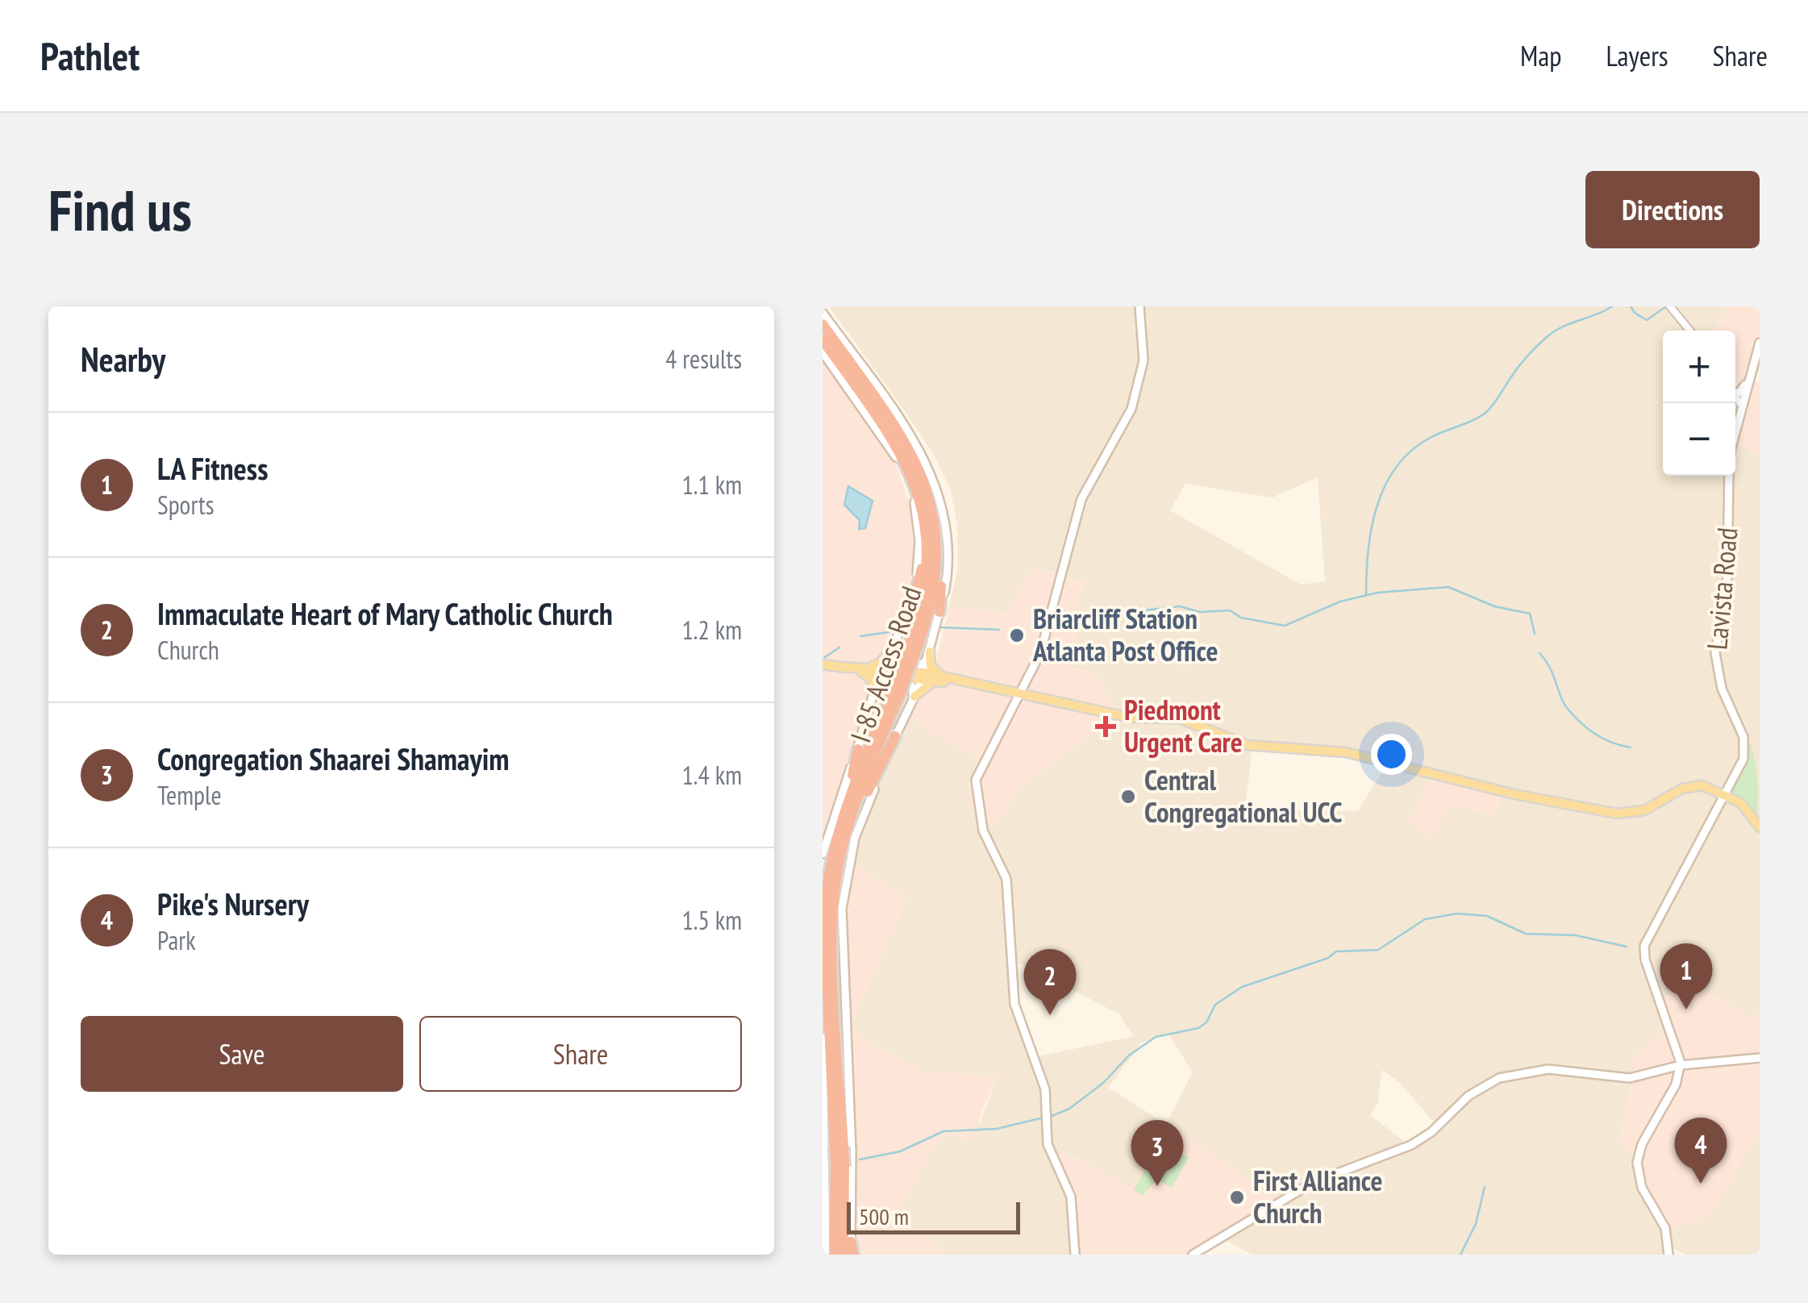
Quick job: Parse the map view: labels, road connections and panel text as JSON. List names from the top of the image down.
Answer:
{
  "streets": {
    "main road": ["Lavista Road", "I-85 Access Road"]
  },
  "places": {
    "other": ["Briarcliff Station Atlanta Post Office", "Central Congregational UCC", "First Alliance Church"],
    "health": ["Piedmont Urgent Care"]
  },
  "scale_bar": "500 m",
  "page": {
    "header": "Pathlet",
    "nav": ["Map", "Layers", "Share"],
    "buttons": [
      "Directions",
      ["Save", "Share"]
    ],
    "title": "Find us",
    "heading": ["Nearby", "4 results"],
    "map_buttons": ["+", "−"],
    "list": [
      {
        "mark": "1",
        "name": "LA Fitness",
        "note": "Sports",
        "value": "1.1 km"
      },
      {
        "mark": "2",
        "name": "Immaculate Heart of Mary Catholic Church",
        "note": "Church",
        "value": "1.2 km"
      },
      {
        "mark": "3",
        "name": "Congregation Shaarei Shamayim",
        "note": "Temple",
        "value": "1.4 km"
      },
      {
        "mark": "4",
        "name": "Pike's Nursery",
        "note": "Park",
        "value": "1.5 km"
      }
    ],
    "pins": [
      "1",
      "2",
      "4",
      "3"
    ],
    "scale": "500 m"
  }
}
